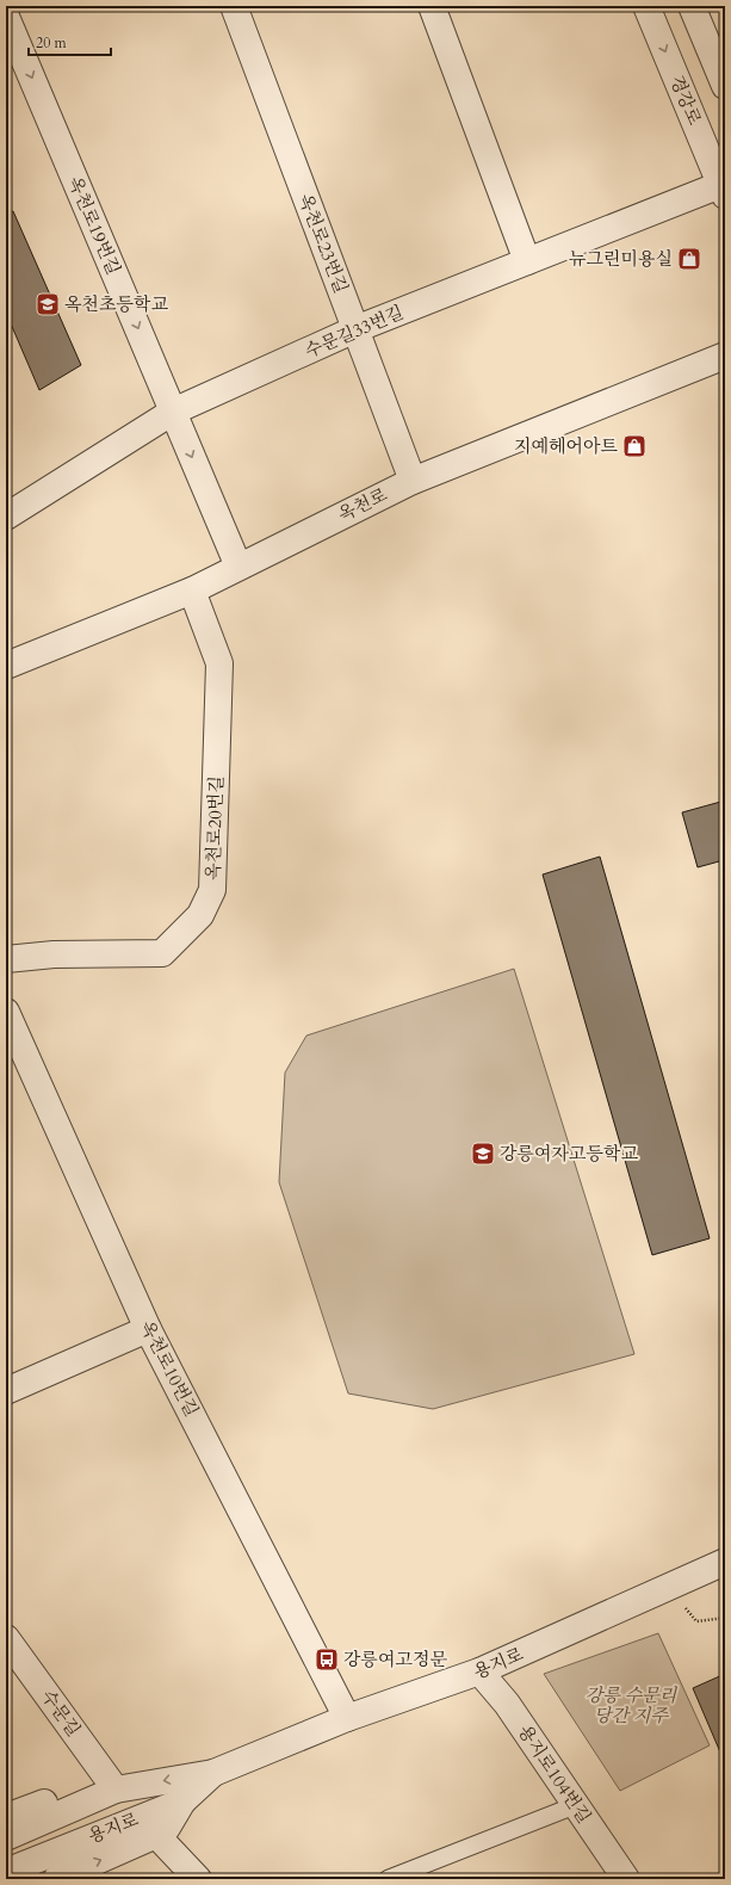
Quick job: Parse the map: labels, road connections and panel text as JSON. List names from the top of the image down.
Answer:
{
  "streets": {
    "street": [
      "경강로",
      "옥천로19번길",
      "옥천로23번길",
      "수문길33번길",
      "옥천로",
      "옥천로20번길",
      "옥천로10번길",
      "용지로",
      "수문길",
      "용지로104번길"
    ]
  },
  "crossings": [
    ["경강로", "수문길33번길"],
    ["옥천로19번길", "수문길33번길"],
    ["옥천로19번길", "옥천로"],
    ["옥천로23번길", "수문길33번길"],
    ["옥천로23번길", "옥천로"],
    ["옥천로", "옥천로20번길"],
    ["옥천로10번길", "용지로"],
    ["용지로", "수문길"],
    ["용지로", "용지로104번길"]
  ],
  "one_way": ["옥천로19번길"],
  "parks": ["강릉 수문리 당간 지주"],
  "places": {
    "shop": ["뉴그린미용실", "지예헤어아트"],
    "school or university": ["옥천초등학교", "강릉여자고등학교"],
    "bus stop": ["강릉여고정문"]
  },
  "scale_bar": "20 m"
}
